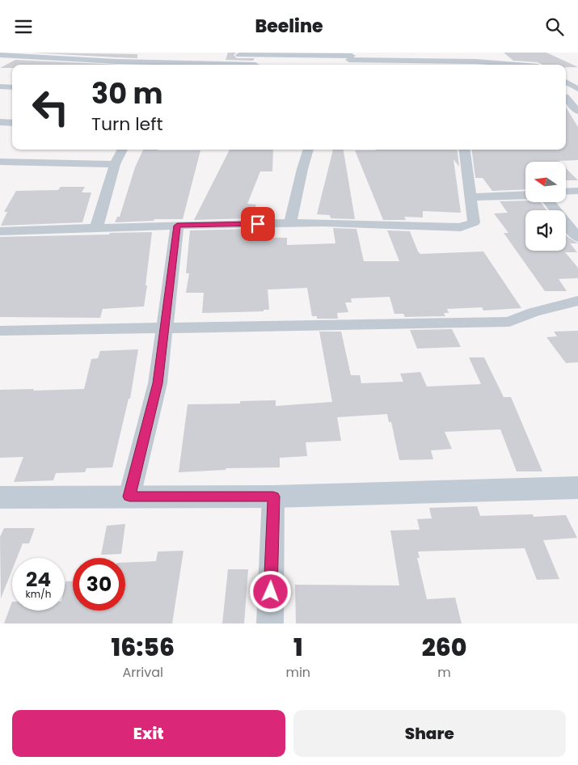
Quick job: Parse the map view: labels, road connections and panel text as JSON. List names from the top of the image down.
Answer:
{
  "north": "left",
  "page": {
    "header": "Beeline",
    "turn": ["30 m", "Turn left"],
    "speed": "24 km/h",
    "limit": "30",
    "eta": [
      "16:56",
      "Arrival",
      "1",
      "min",
      "260",
      "m"
    ],
    "buttons": ["Exit", "Share"]
  }
}
